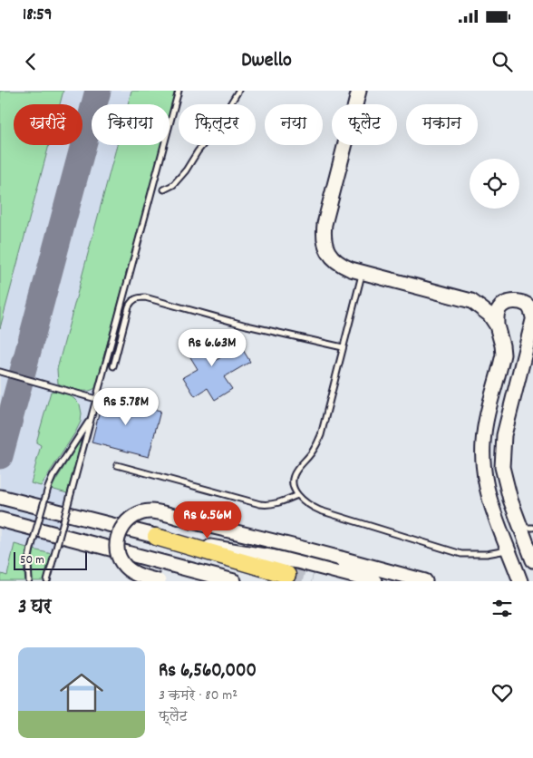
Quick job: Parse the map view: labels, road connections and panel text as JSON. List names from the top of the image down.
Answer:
{
  "scale_bar": "50 m",
  "page": {
    "status": "18:59",
    "header": "Dwello",
    "chip": [
      "खरीदें",
      "किराया",
      "फ़िल्टर",
      "नया",
      "फ़्लैट",
      "मकान"
    ],
    "price": ["Rs 6.63M", "Rs 5.78M", "Rs 6.56M"],
    "scale": "50 m",
    "heading": "3 घर",
    "list": [
      {
        "name": "Rs 6,560,000",
        "note": "3 कमरे · 80 m² · फ़्लैट"
      }
    ]
  }
}
